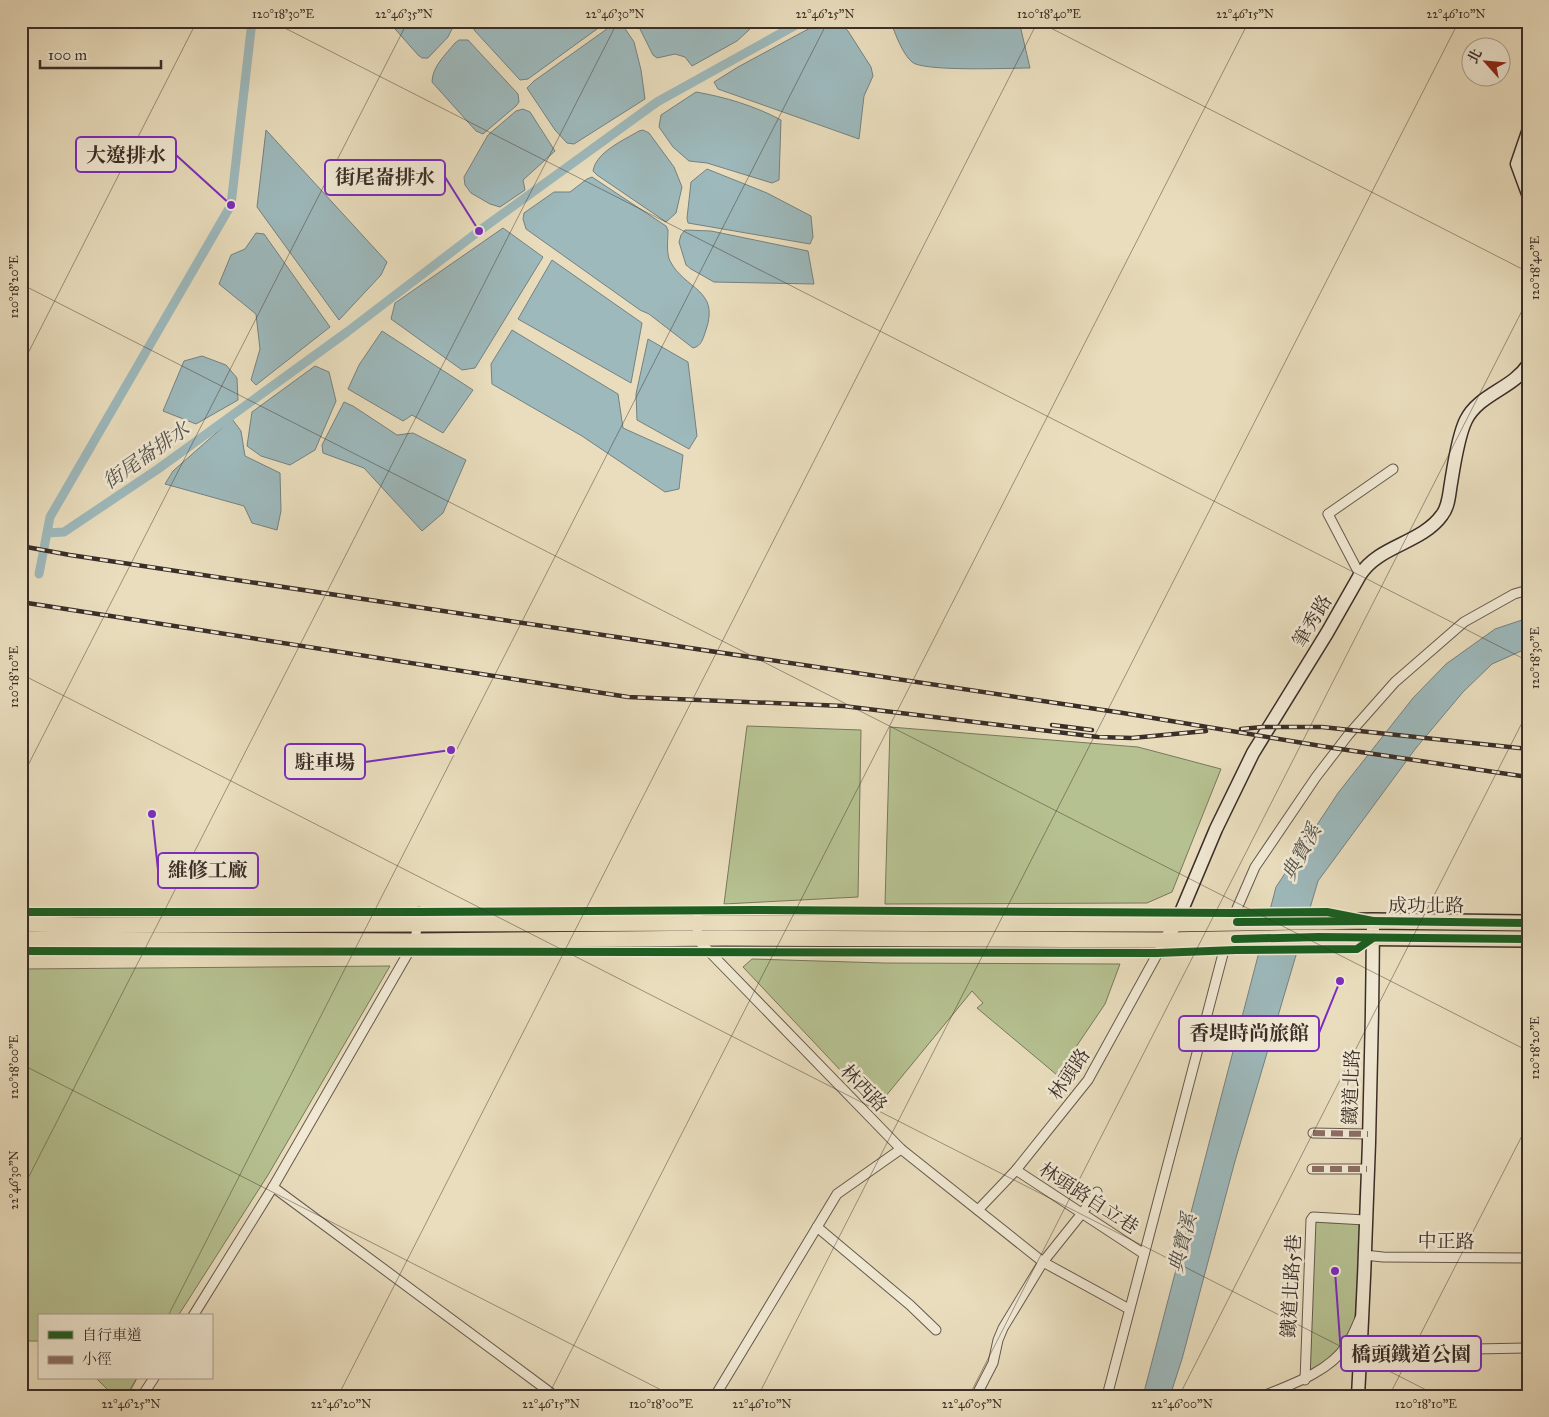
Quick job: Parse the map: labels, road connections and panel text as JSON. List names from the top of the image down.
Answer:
{
  "streets": {
    "main road": ["成功北路"],
    "street": [
      "筆秀路",
      "林頭路",
      "鐵道北路",
      "林西路",
      "林頭路自立巷",
      "中正路",
      "鐵道北路5巷"
    ]
  },
  "crossings": [
    ["筆秀路", "成功北路"],
    ["筆秀路", "林頭路"],
    ["成功北路", "林頭路"],
    ["成功北路", "鐵道北路"],
    ["林頭路", "林西路"],
    ["林頭路", "林頭路自立巷"],
    ["鐵道北路", "中正路"],
    ["鐵道北路", "鐵道北路5巷"]
  ],
  "water": ["街尾崙排水", "典寶溪"],
  "places": [
    "大遼排水",
    "街尾崙排水",
    "駐車場",
    "維修工廠",
    "香堤時尚旅館",
    "橋頭鐵道公園"
  ],
  "legend": ["自行車道", "小徑"],
  "scale_bar": "100 m",
  "north": "top left",
  "coordinates": [
    "120°18'30\"E",
    "22°46'35\"N",
    "22°46'30\"N",
    "22°46'25\"N",
    "120°18'40\"E",
    "22°46'15\"N",
    "22°46'10\"N",
    "120°18'20\"E",
    "120°18'10\"E",
    "120°18'00\"E",
    "22°46'20\"N",
    "22°46'05\"N",
    "22°46'00\"N"
  ]
}
